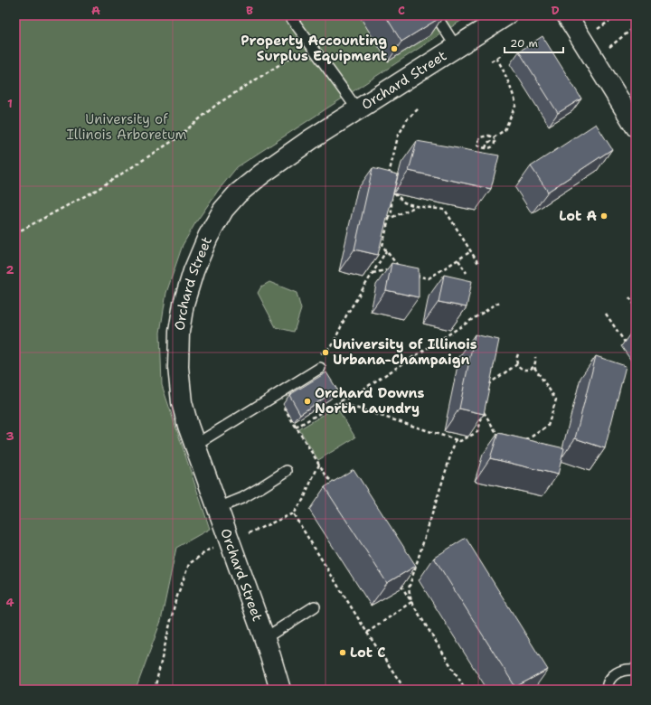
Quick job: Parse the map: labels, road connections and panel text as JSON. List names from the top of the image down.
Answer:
{
  "streets": {
    "street": ["Orchard Street"]
  },
  "parks": ["University of Illinois Arboretum"],
  "places": [
    "Property Accounting Surplus Equipment",
    "Lot A",
    "University of Illinois Urbana-Champaign",
    "Orchard Downs North Laundry",
    "Lot C"
  ],
  "scale_bar": "20 m",
  "grid": {
    "columns": [
      "A",
      "B",
      "C",
      "D"
    ],
    "rows": [
      "1",
      "2",
      "3",
      "4"
    ]
  }
}
